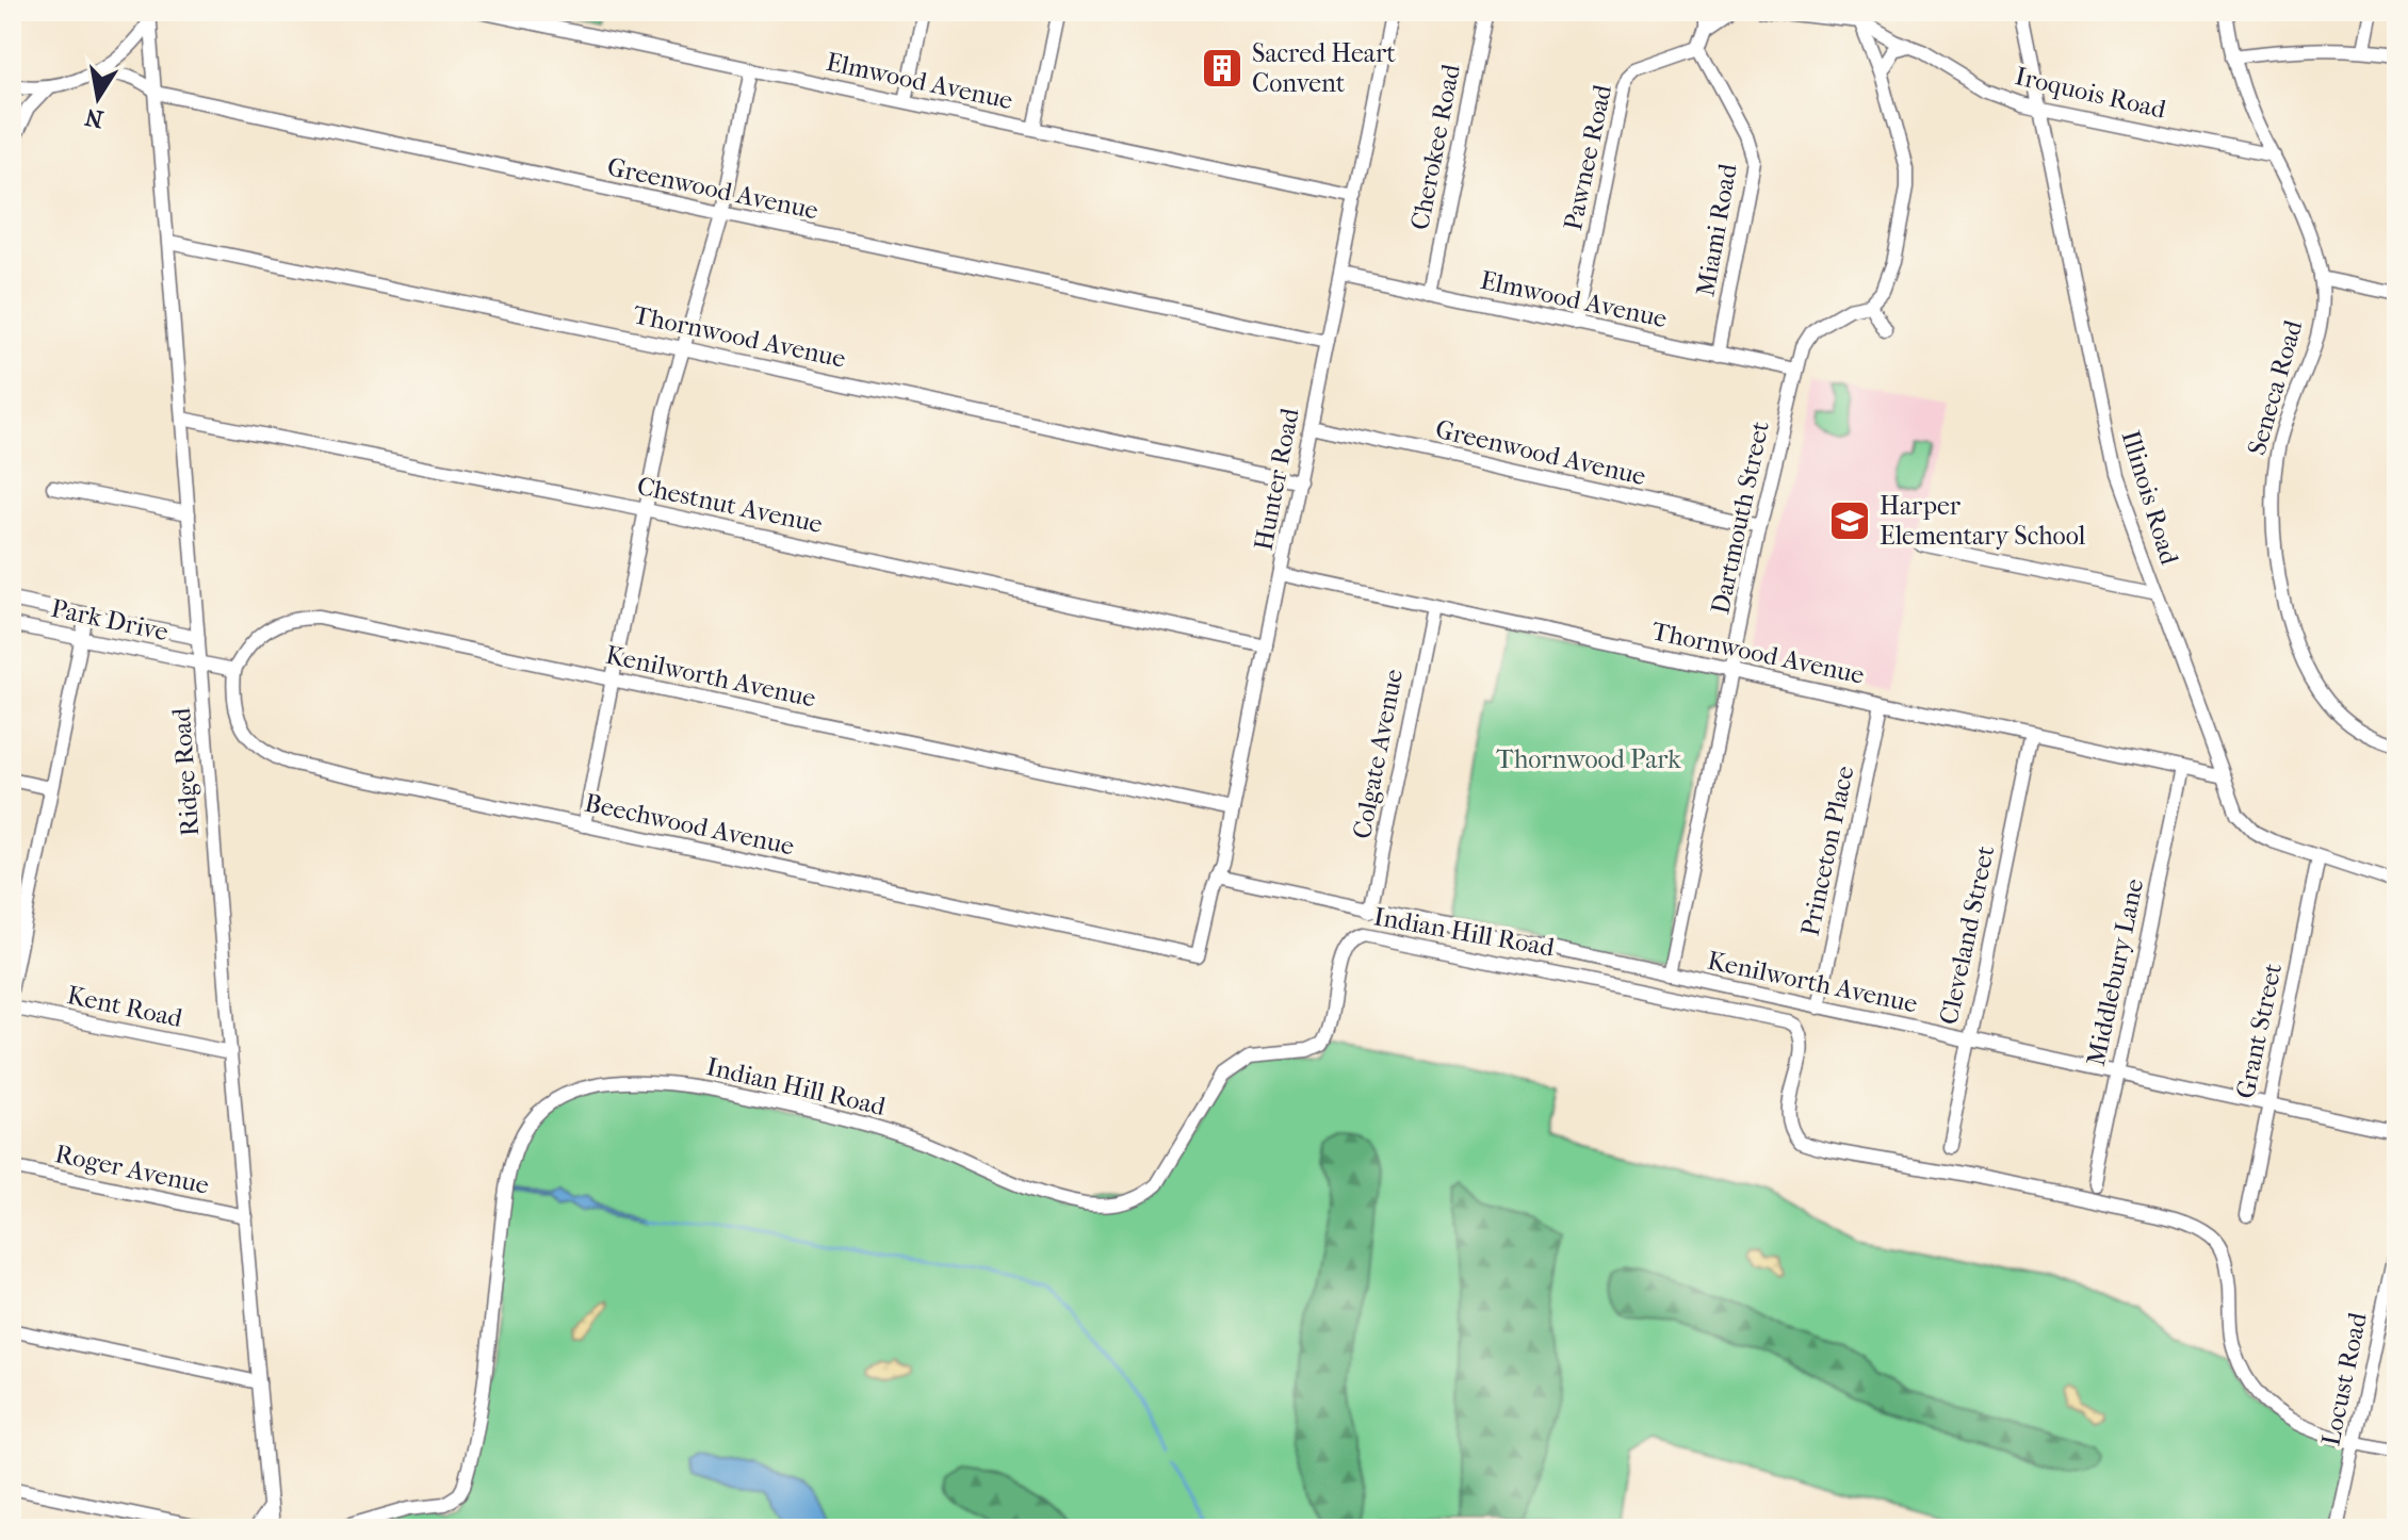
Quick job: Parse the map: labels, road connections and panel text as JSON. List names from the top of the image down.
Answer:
{
  "streets": {
    "street": [
      "Elmwood Avenue",
      "Iroquois Road",
      "Cherokee Road",
      "Pawnee Road",
      "Greenwood Avenue",
      "Miami Road",
      "Thornwood Avenue",
      "Seneca Road",
      "Hunter Road",
      "Illinois Road",
      "Chestnut Avenue",
      "Dartmouth Street",
      "Park Drive",
      "Kenilworth Avenue",
      "Colgate Avenue",
      "Ridge Road",
      "Beechwood Avenue",
      "Princeton Place",
      "Indian Hill Road",
      "Cleveland Street",
      "Middlebury Lane",
      "Kent Road",
      "Grant Street",
      "Roger Avenue",
      "Locust Road"
    ]
  },
  "crossings": [
    ["Elmwood Avenue", "Cherokee Road"],
    ["Elmwood Avenue", "Pawnee Road"],
    ["Elmwood Avenue", "Miami Road"],
    ["Elmwood Avenue", "Hunter Road"],
    ["Elmwood Avenue", "Dartmouth Street"],
    ["Iroquois Road", "Seneca Road"],
    ["Iroquois Road", "Illinois Road"],
    ["Pawnee Road", "Miami Road"],
    ["Greenwood Avenue", "Hunter Road"],
    ["Greenwood Avenue", "Dartmouth Street"],
    ["Greenwood Avenue", "Ridge Road"],
    ["Thornwood Avenue", "Hunter Road"],
    ["Thornwood Avenue", "Illinois Road"],
    ["Thornwood Avenue", "Dartmouth Street"],
    ["Thornwood Avenue", "Colgate Avenue"],
    ["Thornwood Avenue", "Ridge Road"],
    ["Thornwood Avenue", "Princeton Place"],
    ["Thornwood Avenue", "Cleveland Street"],
    ["Thornwood Avenue", "Middlebury Lane"],
    ["Hunter Road", "Chestnut Avenue"],
    ["Hunter Road", "Kenilworth Avenue"],
    ["Hunter Road", "Beechwood Avenue"],
    ["Illinois Road", "Grant Street"],
    ["Chestnut Avenue", "Ridge Road"],
    ["Dartmouth Street", "Kenilworth Avenue"],
    ["Park Drive", "Ridge Road"],
    ["Kenilworth Avenue", "Colgate Avenue"],
    ["Kenilworth Avenue", "Beechwood Avenue"],
    ["Kenilworth Avenue", "Princeton Place"],
    ["Kenilworth Avenue", "Cleveland Street"],
    ["Kenilworth Avenue", "Middlebury Lane"],
    ["Kenilworth Avenue", "Grant Street"],
    ["Ridge Road", "Kent Road"],
    ["Ridge Road", "Roger Avenue"],
    ["Indian Hill Road", "Locust Road"]
  ],
  "parks": ["Thornwood Park"],
  "places": {
    "building": ["Sacred Heart Convent"],
    "school or university": ["Harper Elementary School"]
  },
  "north": "bottom"
}
